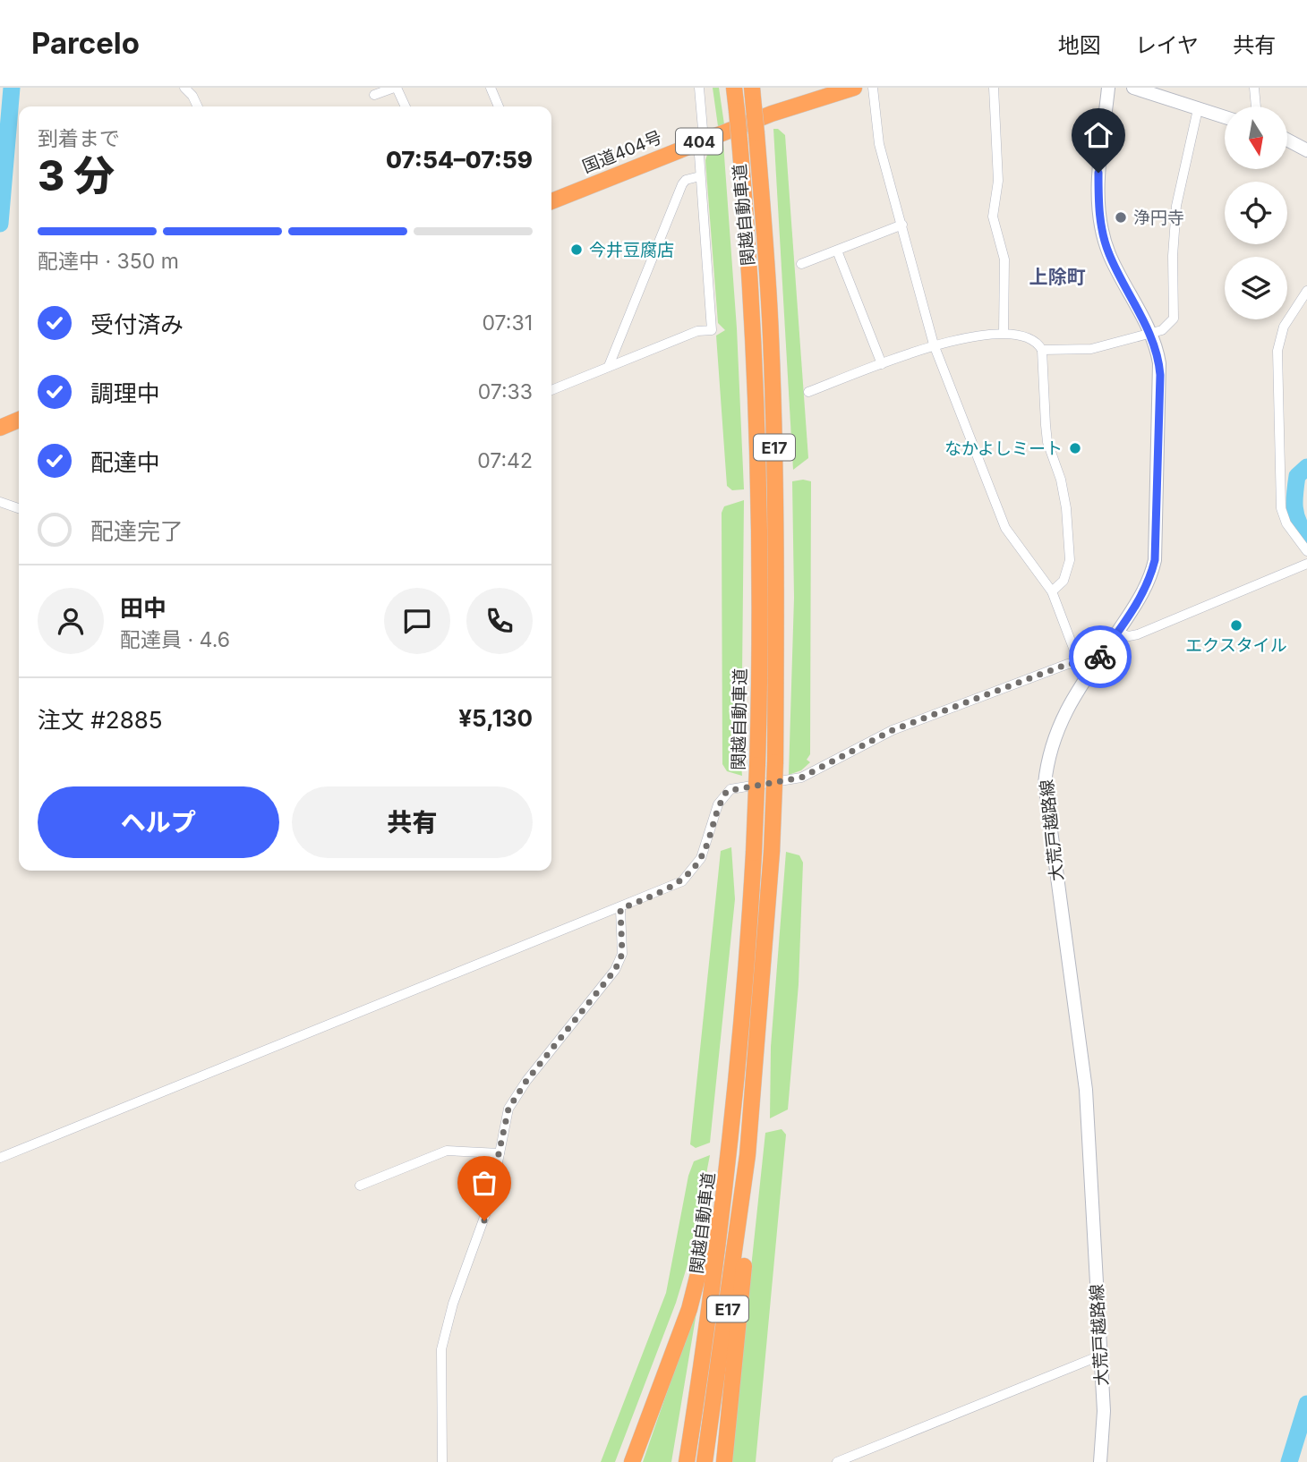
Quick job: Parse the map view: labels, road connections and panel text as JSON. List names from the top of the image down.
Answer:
{
  "streets": {
    "highway": [
      "404",
      "国道404号",
      "関越自動車道",
      "E17"
    ],
    "main road": ["大荒戸越路線"]
  },
  "districts": ["上除町"],
  "places": [
    "浄円寺",
    "今井豆腐店",
    "なかよしミート",
    "エクスタイル"
  ],
  "north": "bottom",
  "page": {
    "header": "Parcelo",
    "nav": ["地図", "レイヤ", "共有"],
    "heading": ["3 分", "到着まで", "07:54–07:59"],
    "panel": [
      "田中",
      "配達員 · 4.6",
      "注文 #2885",
      "¥5,130"
    ],
    "bar": "配達中 · 350 m",
    "list": [
      ["受付済み", "07:31"],
      ["調理中", "07:33"],
      ["配達中", "07:42"],
      "配達完了"
    ],
    "buttons": ["ヘルプ", "共有"]
  }
}
